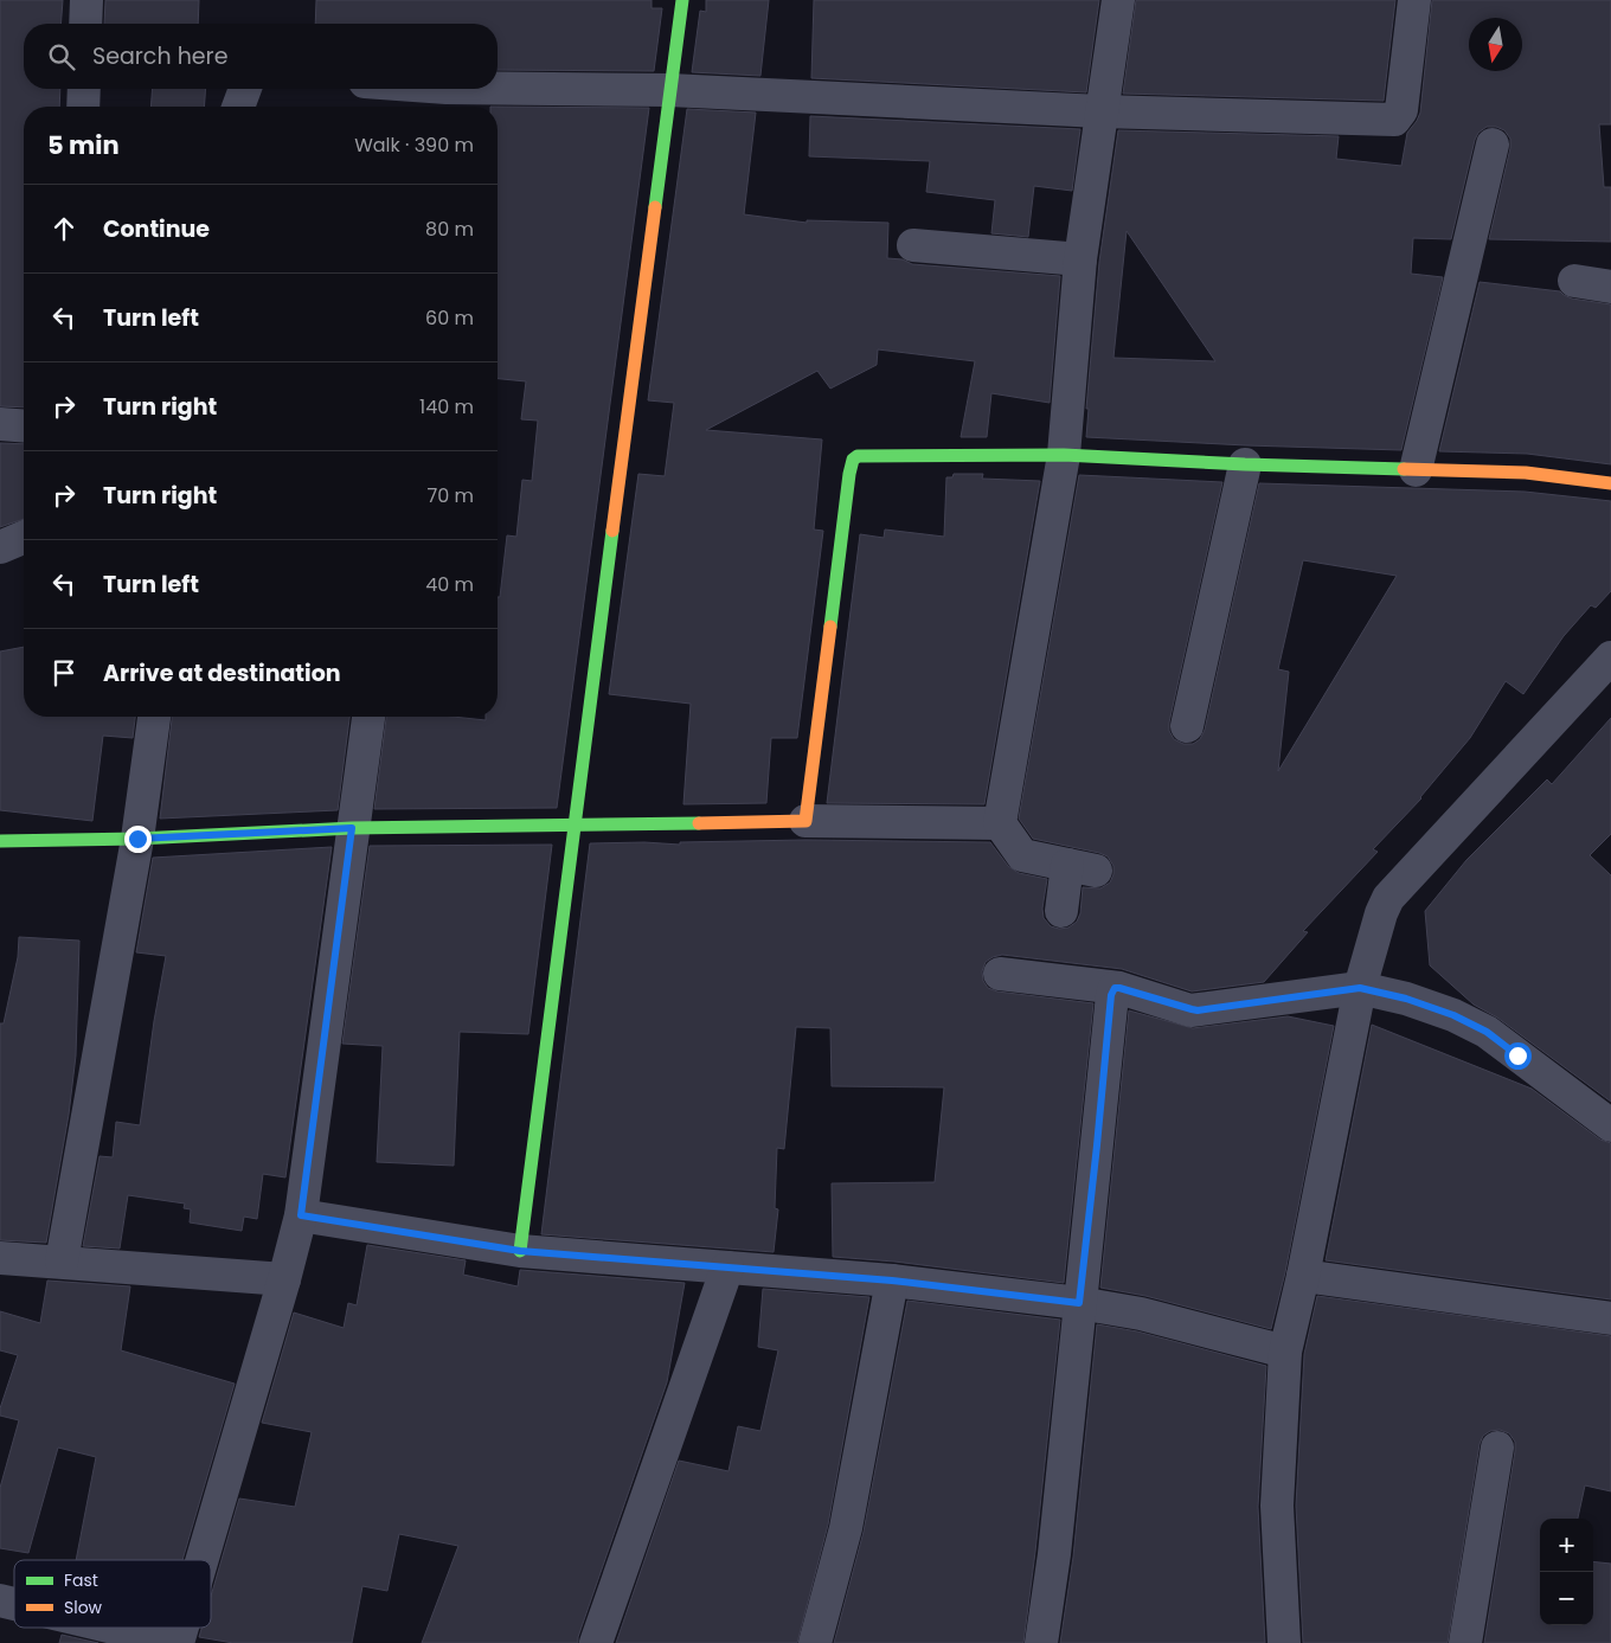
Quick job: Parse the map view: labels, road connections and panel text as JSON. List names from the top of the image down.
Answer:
{
  "legend": ["Fast", "Slow"],
  "north": "bottom",
  "page": {
    "search": "Search here",
    "heading": ["5 min", "Walk · 390 m"],
    "list": [
      ["Continue", "80 m"],
      ["Turn left", "60 m"],
      ["Turn right", "140 m"],
      ["Turn right", "70 m"],
      ["Turn left", "40 m"],
      "Arrive at destination"
    ],
    "map_buttons": ["+", "−"]
  }
}
